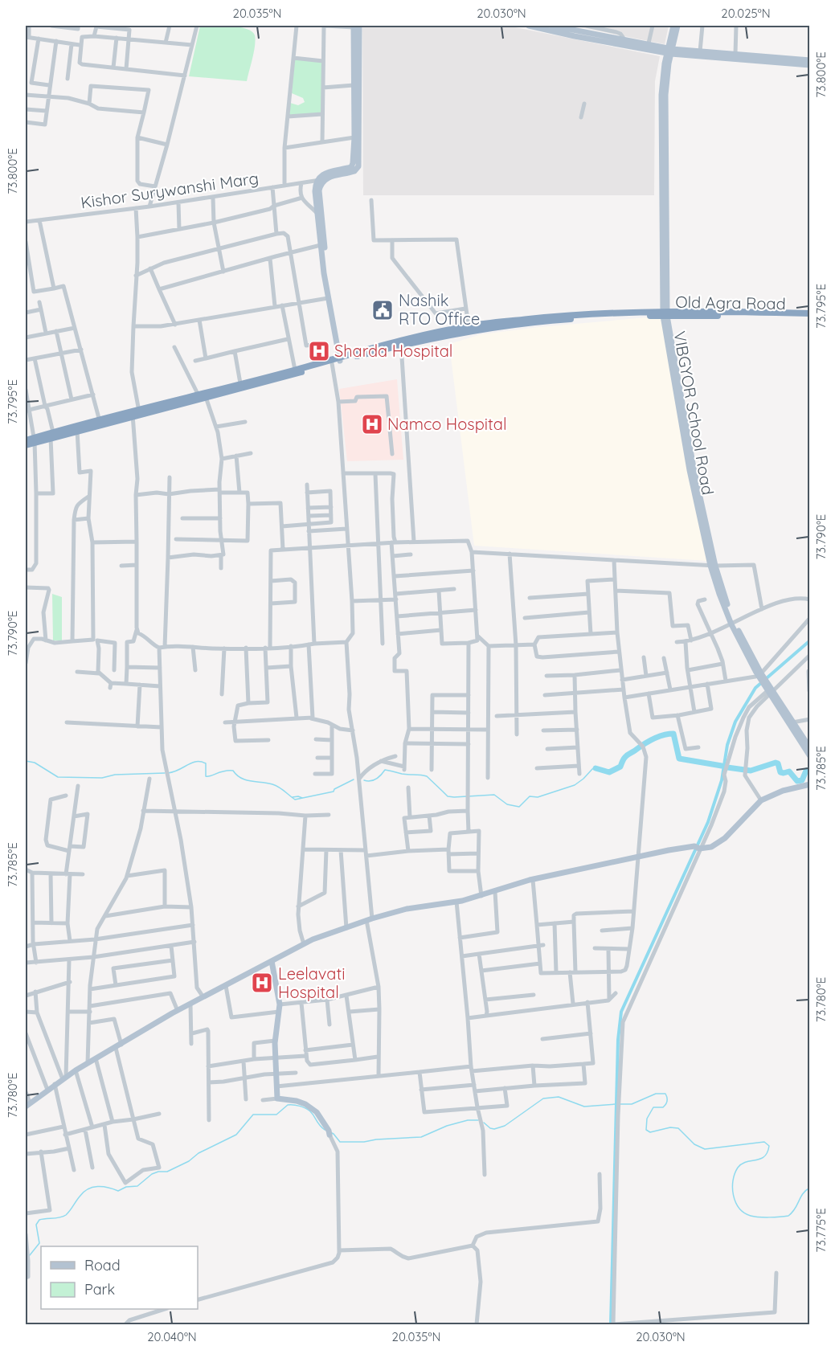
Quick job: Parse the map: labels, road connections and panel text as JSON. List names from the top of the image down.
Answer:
{
  "streets": {
    "highway": ["Old Agra Road"],
    "main road": ["VIBGYOR School Road"],
    "street": ["Kishor Surywanshi Marg"]
  },
  "crossings": [
    ["Old Agra Road", "VIBGYOR School Road"]
  ],
  "places": {
    "public building": ["Nashik RTO Office"],
    "hospital": ["Sharda Hospital", "Namco Hospital", "Leelavati Hospital"]
  },
  "legend": ["Road", "Park"],
  "coordinates": [
    "20.035°N",
    "20.030°N",
    "20.025°N",
    "73.800°E",
    "73.795°E",
    "73.790°E",
    "73.785°E",
    "73.780°E",
    "73.775°E",
    "20.040°N"
  ]
}
